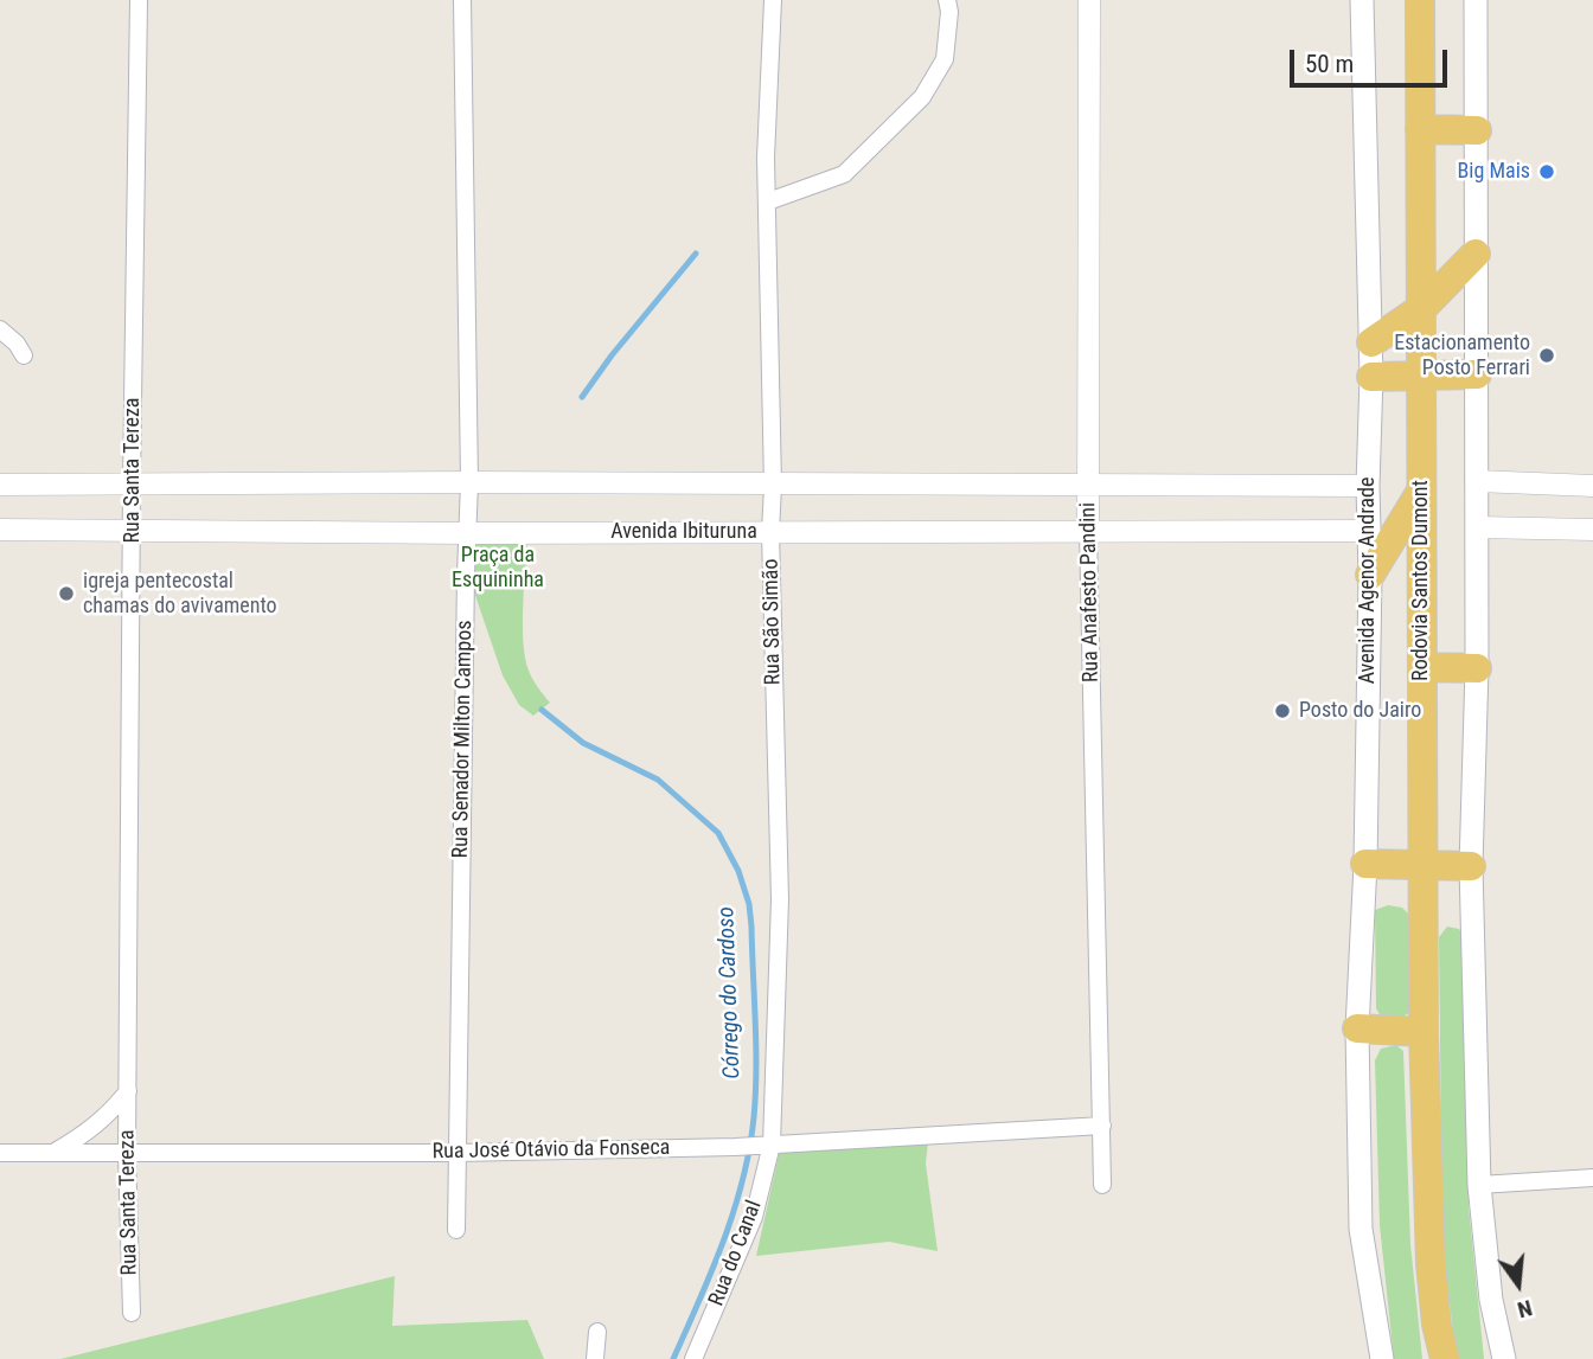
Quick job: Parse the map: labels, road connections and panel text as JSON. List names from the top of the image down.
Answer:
{
  "streets": {
    "highway": ["Rodovia Santos Dumont"],
    "main road": ["Avenida Agenor Andrade"],
    "street": [
      "Rua Santa Tereza",
      "Avenida Ibituruna",
      "Rua Anafesto Pandini",
      "Rua São Simão",
      "Rua Senador Milton Campos",
      "Rua José Otávio da Fonseca",
      "Rua do Canal"
    ]
  },
  "crossings": [
    ["Rua Santa Tereza", "Avenida Ibituruna"],
    ["Rua Santa Tereza", "Rua José Otávio da Fonseca"],
    ["Avenida Ibituruna", "Avenida Agenor Andrade"],
    ["Avenida Ibituruna", "Rua Anafesto Pandini"],
    ["Avenida Ibituruna", "Rua São Simão"],
    ["Avenida Ibituruna", "Rua Senador Milton Campos"],
    ["Rua Anafesto Pandini", "Rua José Otávio da Fonseca"],
    ["Rua São Simão", "Rua José Otávio da Fonseca"],
    ["Rua São Simão", "Rua do Canal"],
    ["Rua Senador Milton Campos", "Rua José Otávio da Fonseca"],
    ["Rua José Otávio da Fonseca", "Rua do Canal"]
  ],
  "water": ["Córrego do Cardoso"],
  "parks": ["Praça da Esquininha"],
  "places": [
    "Big Mais",
    "Estacionamento Posto Ferrari",
    "igreja pentecostal chamas do avivamento",
    "Posto do Jairo"
  ],
  "scale_bar": "50 m",
  "north": "bottom"
}
